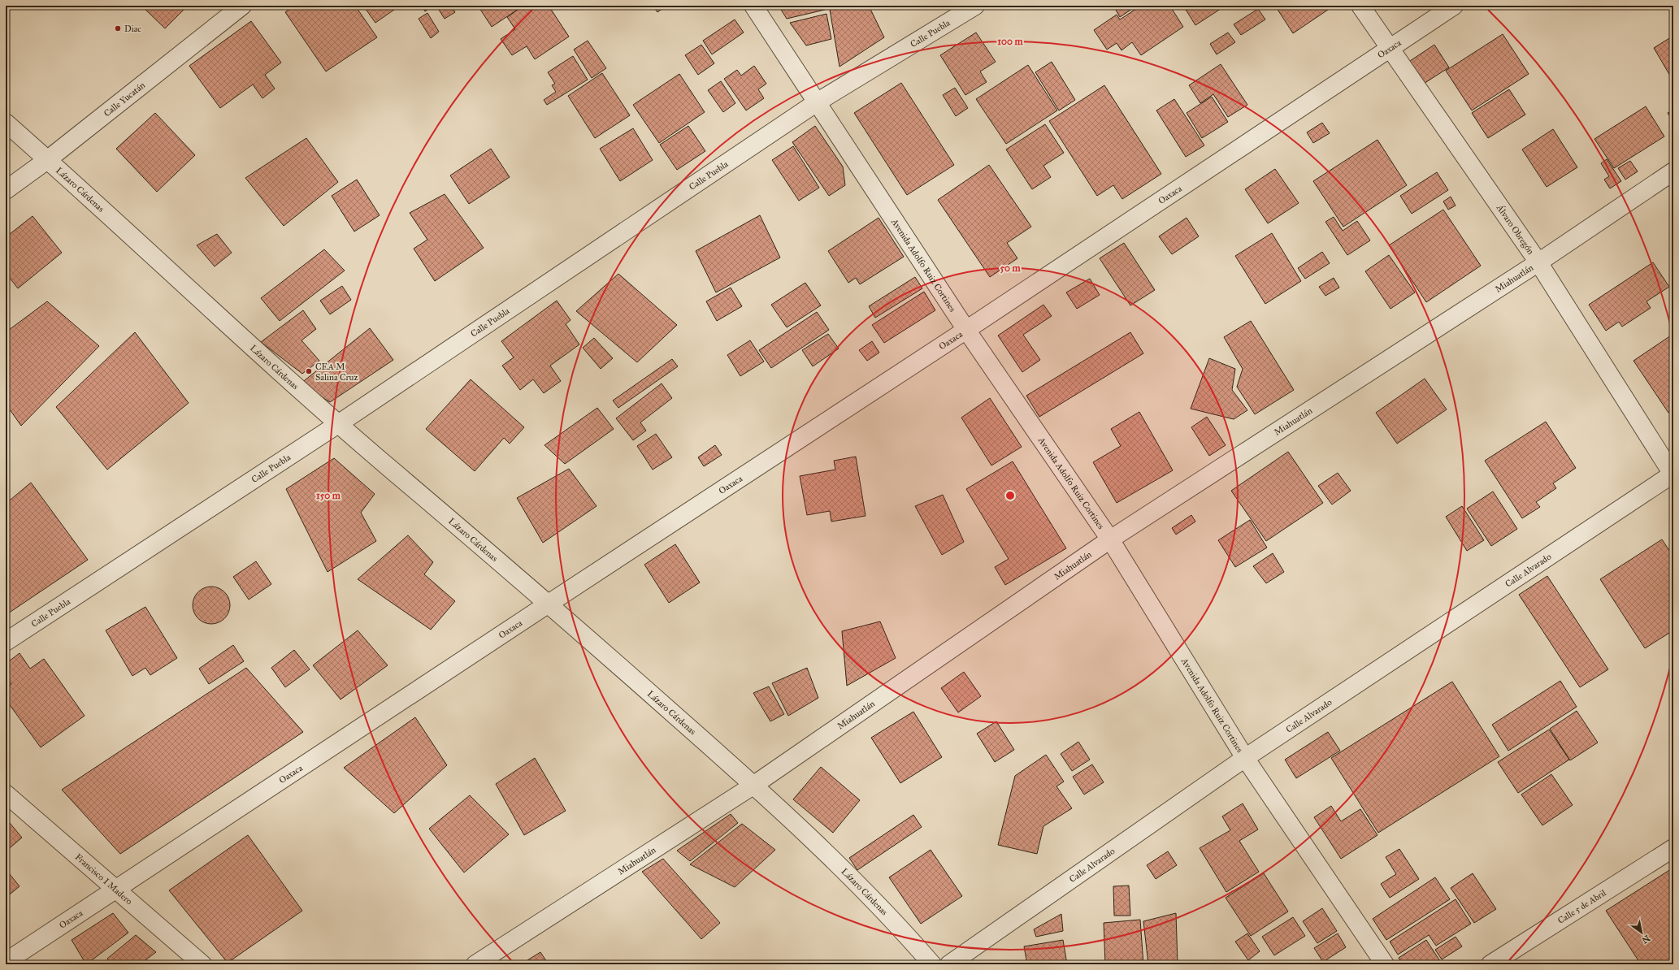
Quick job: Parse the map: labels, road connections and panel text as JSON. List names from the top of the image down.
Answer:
{
  "streets": {
    "street": [
      "Calle Puebla",
      "Oaxaca",
      "Calle Yucatán",
      "Lázaro Cárdenas",
      "Álvaro Obregón",
      "Avenida Adolfo Ruiz Cortines",
      "Miahuatlán",
      "Calle Alvarado",
      "Francisco I Madero",
      "Calle 5 de Abril"
    ]
  },
  "crossings": [
    ["Calle Puebla", "Lázaro Cárdenas"],
    ["Calle Puebla", "Avenida Adolfo Ruiz Cortines"],
    ["Oaxaca", "Lázaro Cárdenas"],
    ["Oaxaca", "Álvaro Obregón"],
    ["Oaxaca", "Avenida Adolfo Ruiz Cortines"],
    ["Oaxaca", "Francisco I Madero"],
    ["Calle Yucatán", "Lázaro Cárdenas"],
    ["Lázaro Cárdenas", "Miahuatlán"],
    ["Álvaro Obregón", "Miahuatlán"],
    ["Álvaro Obregón", "Calle Alvarado"],
    ["Avenida Adolfo Ruiz Cortines", "Miahuatlán"],
    ["Avenida Adolfo Ruiz Cortines", "Calle Alvarado"]
  ],
  "places": ["Diac", "CEA M Salina Cruz"],
  "north": "bottom right",
  "rings": ["100 m", "50 m", "150 m"]
}
